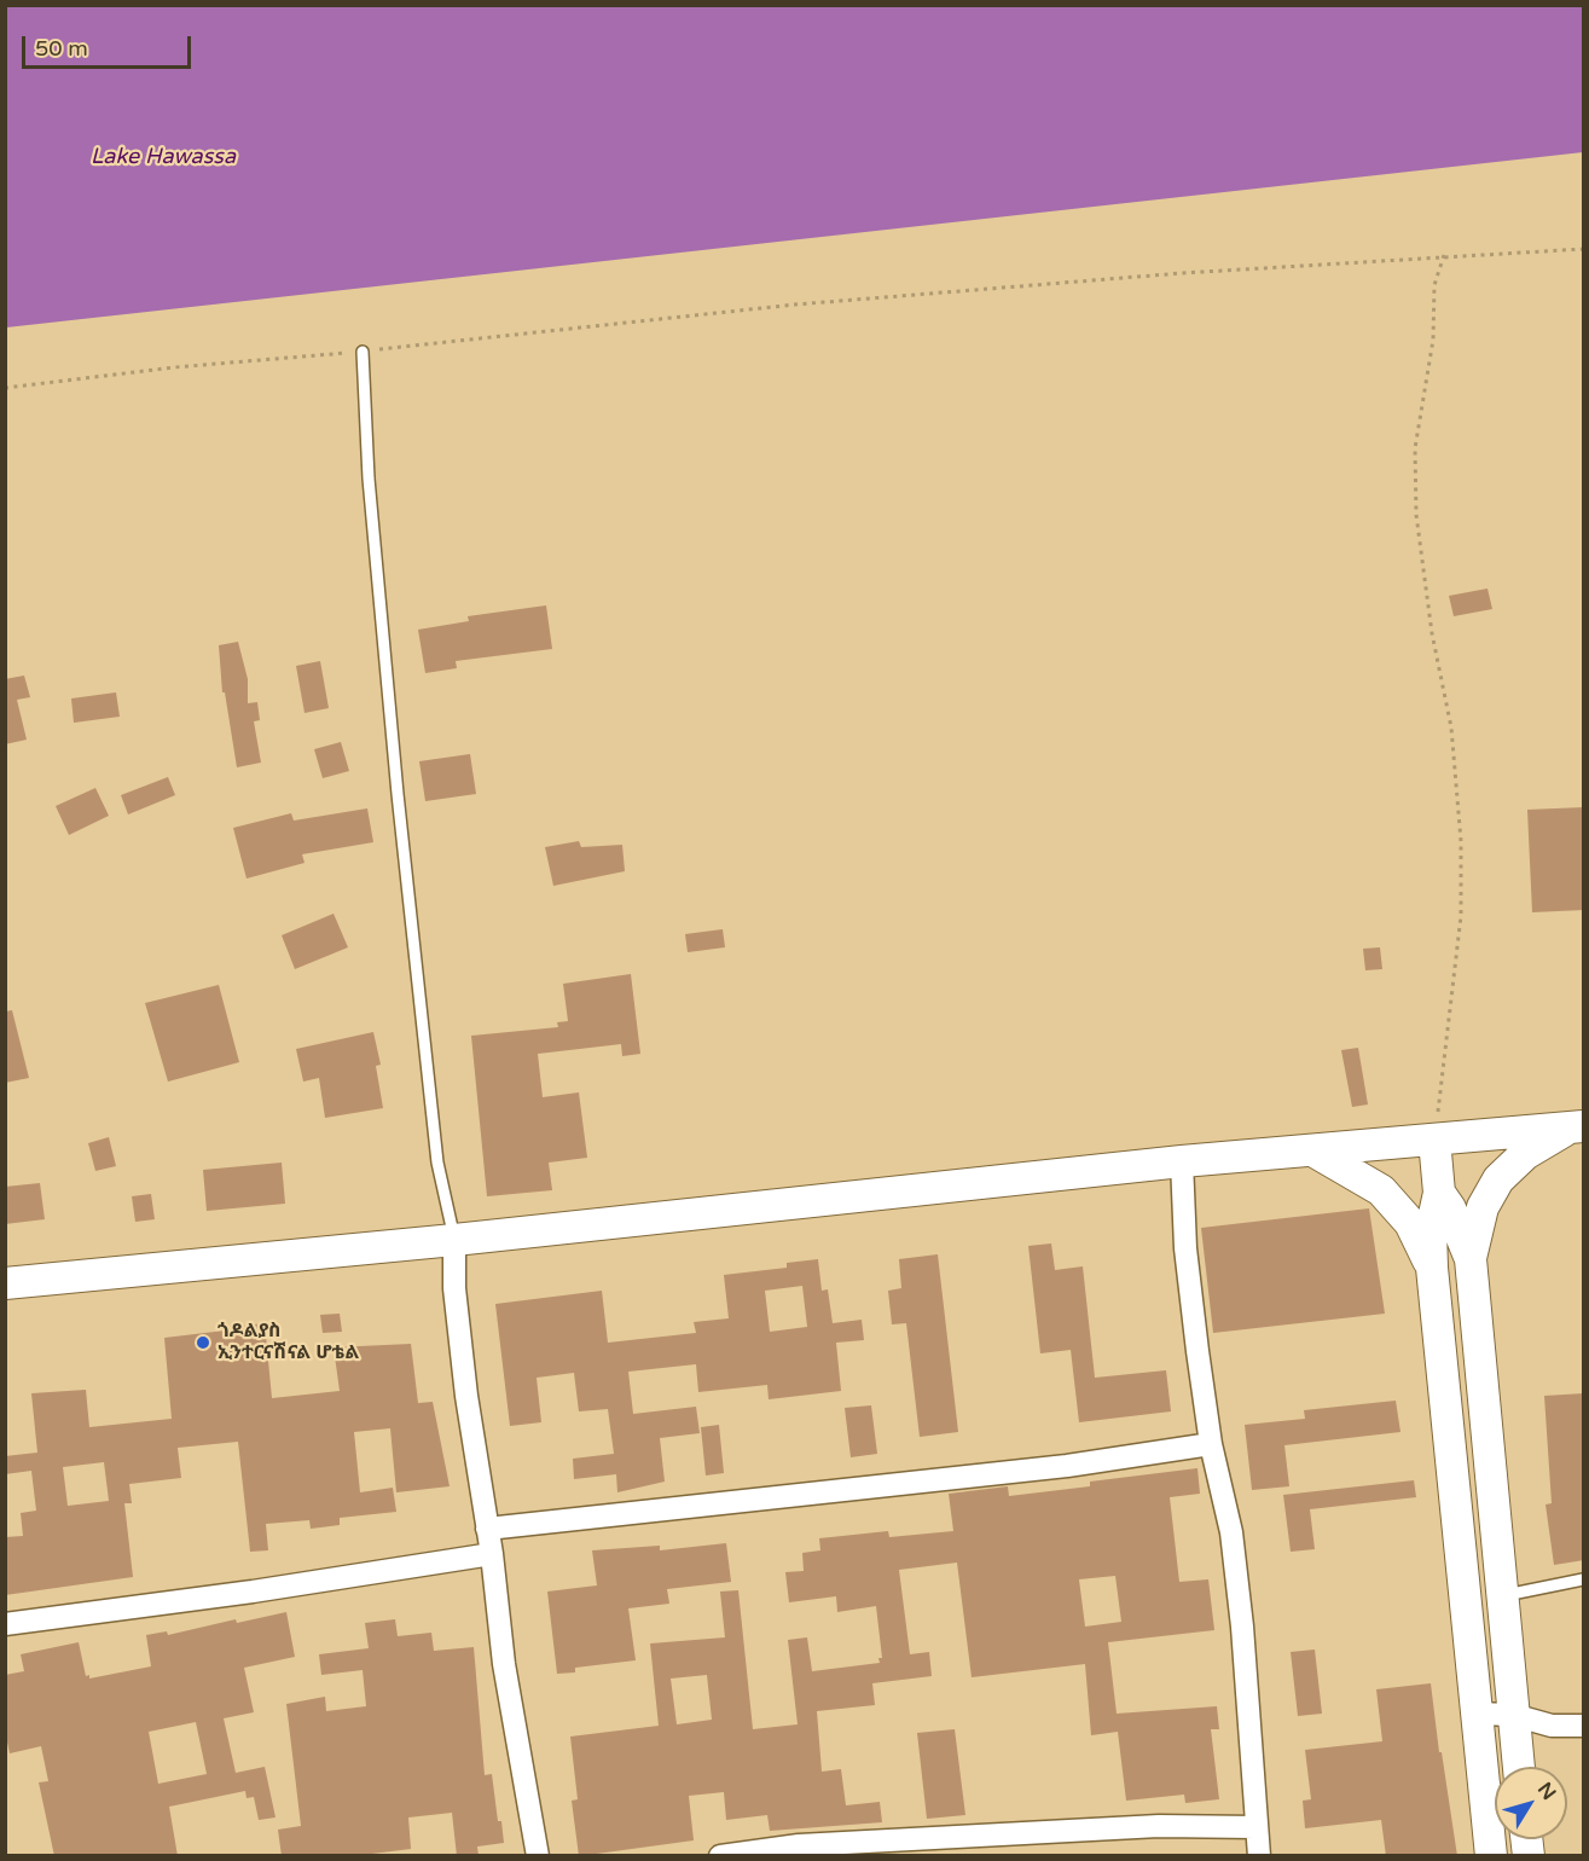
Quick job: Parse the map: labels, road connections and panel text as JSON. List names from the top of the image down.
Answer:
{
  "water": ["Lake Hawassa"],
  "places": ["ጎዶልያስ ኢንተርናሽናል ሆቴል"],
  "scale_bar": "50 m",
  "north": "top right"
}
